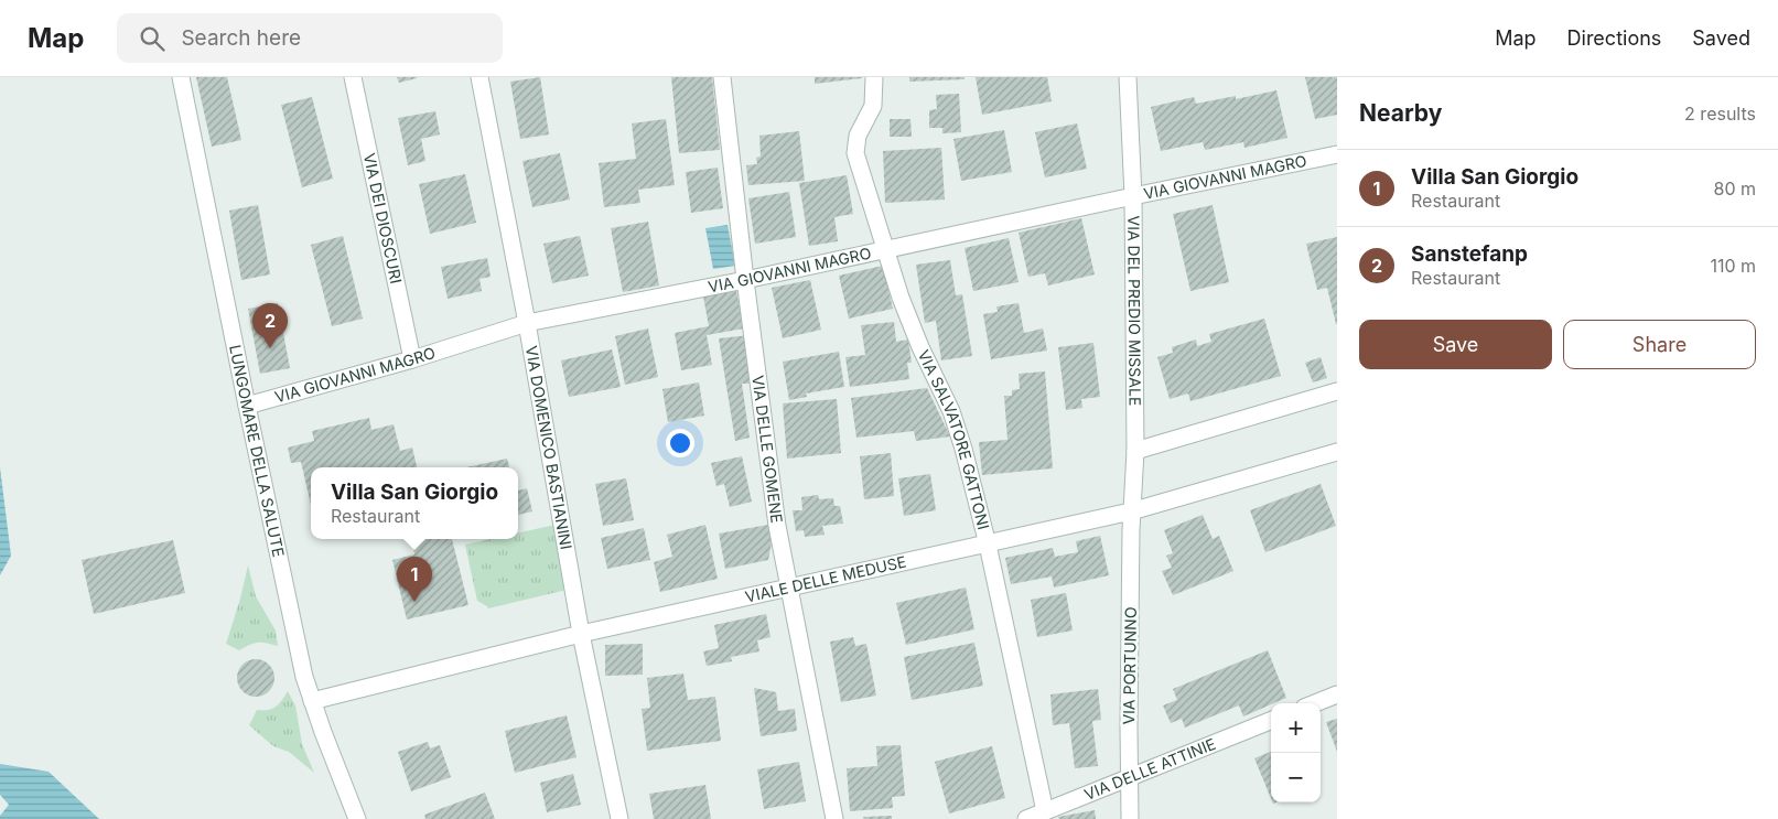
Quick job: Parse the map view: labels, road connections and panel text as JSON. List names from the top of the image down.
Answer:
{
  "streets": {
    "street": [
      "VIA GIOVANNI MAGRO",
      "VIA DEI DIOSCURI",
      "VIA DEL PREDIO MISSALE",
      "VIA SALVATORE GATTONI",
      "VIA DOMENICO BASTIANINI",
      "VIA DELLE GOMENE",
      "LUNGOMARE DELLA SALUTE",
      "VIALE DELLE MEDUSE",
      "VIA PORTUNNO",
      "VIA DELLE ATTINIE"
    ]
  },
  "crossings": [
    ["VIA GIOVANNI MAGRO", "VIA DEI DIOSCURI"],
    ["VIA GIOVANNI MAGRO", "VIA DEL PREDIO MISSALE"],
    ["VIA GIOVANNI MAGRO", "VIA SALVATORE GATTONI"],
    ["VIA GIOVANNI MAGRO", "VIA DOMENICO BASTIANINI"],
    ["VIA GIOVANNI MAGRO", "VIA DELLE GOMENE"],
    ["VIA GIOVANNI MAGRO", "LUNGOMARE DELLA SALUTE"],
    ["VIA DEL PREDIO MISSALE", "VIALE DELLE MEDUSE"],
    ["VIA DEL PREDIO MISSALE", "VIA PORTUNNO"],
    ["VIA SALVATORE GATTONI", "VIALE DELLE MEDUSE"],
    ["VIA SALVATORE GATTONI", "VIA DELLE ATTINIE"],
    ["VIA DOMENICO BASTIANINI", "VIALE DELLE MEDUSE"],
    ["VIA DELLE GOMENE", "VIALE DELLE MEDUSE"],
    ["LUNGOMARE DELLA SALUTE", "VIALE DELLE MEDUSE"],
    ["VIALE DELLE MEDUSE", "VIA PORTUNNO"],
    ["VIA PORTUNNO", "VIA DELLE ATTINIE"]
  ],
  "page": {
    "header": "Map",
    "search": "Search here",
    "nav": ["Map", "Directions", "Saved"],
    "heading": ["Nearby", "2 results"],
    "list": [
      {
        "mark": "1",
        "name": "Villa San Giorgio",
        "note": "Restaurant",
        "value": "80 m"
      },
      {
        "mark": "2",
        "name": "Sanstefanp",
        "note": "Restaurant",
        "value": "110 m"
      }
    ],
    "pins": ["2", "1"],
    "buttons": ["Save", "Share"],
    "popup": ["Villa San Giorgio", "Restaurant"],
    "map_buttons": ["+", "−"]
  }
}
